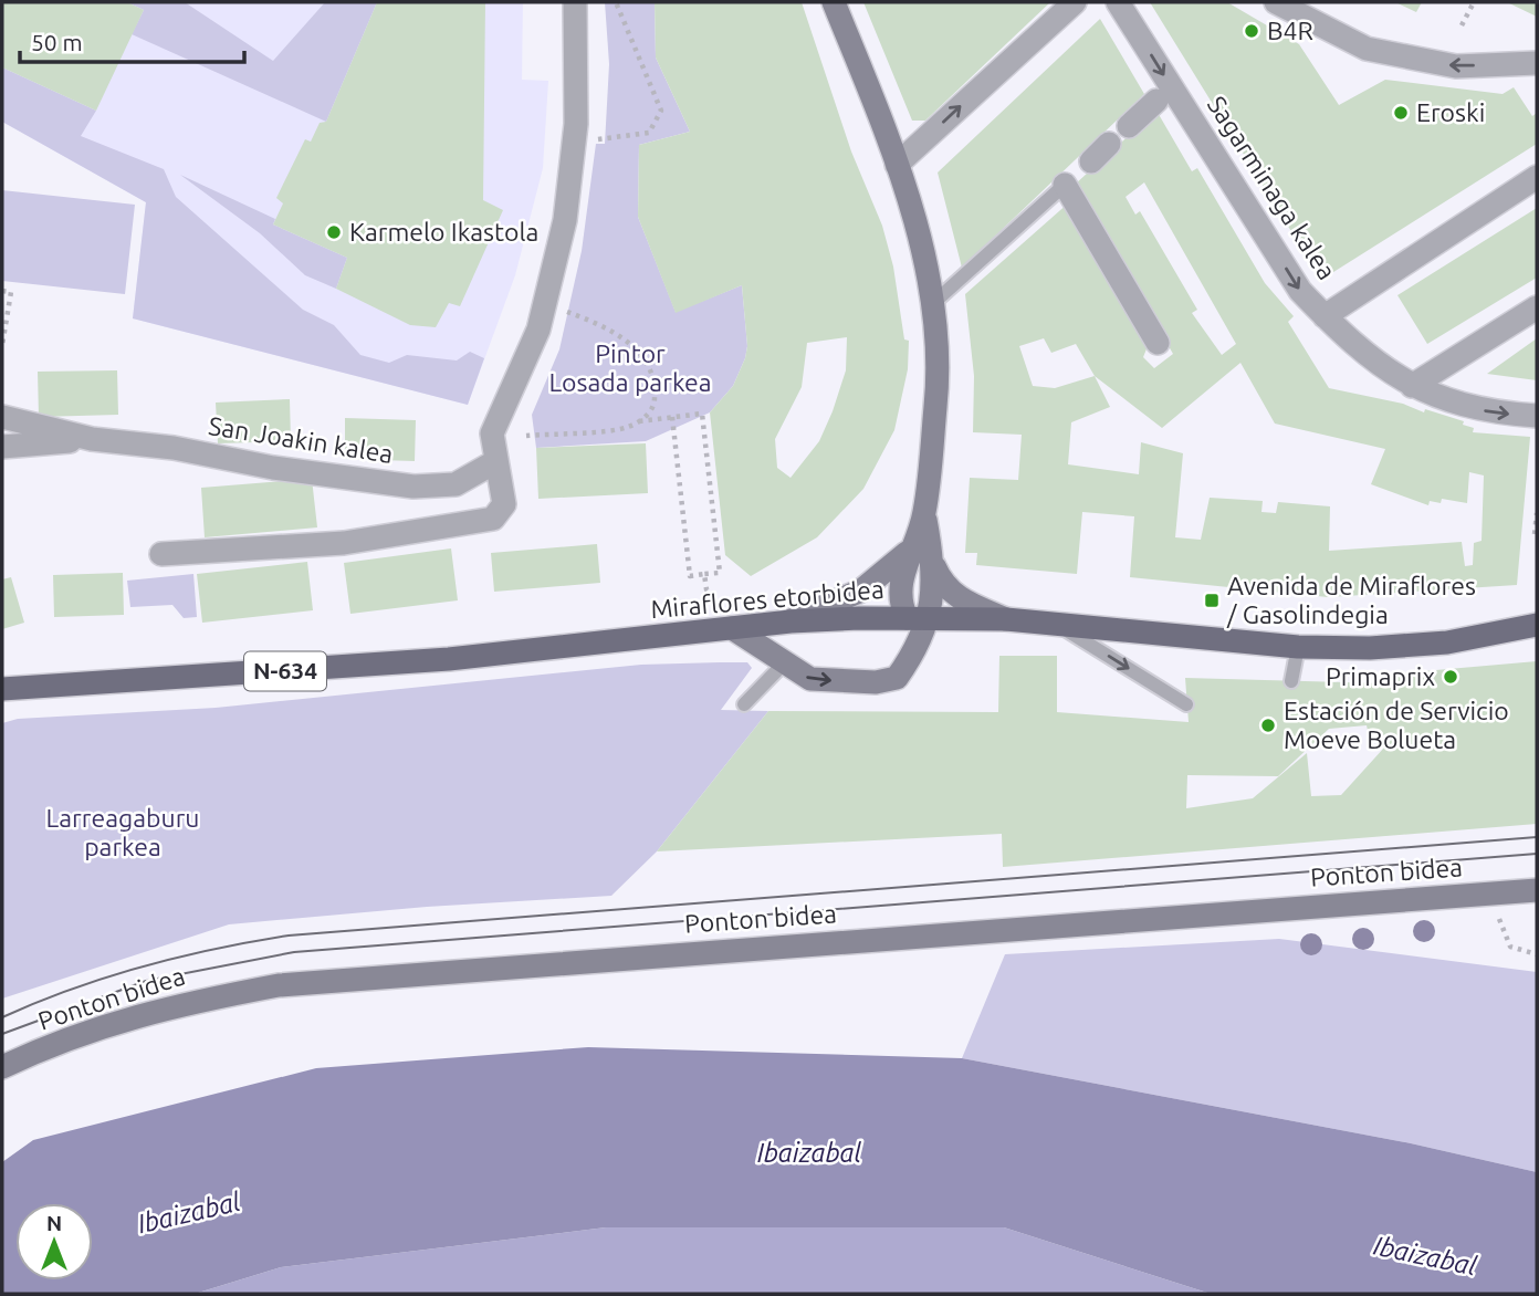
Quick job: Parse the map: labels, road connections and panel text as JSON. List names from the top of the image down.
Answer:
{
  "streets": {
    "main road": ["Miraflores etorbidea", "N-634"],
    "street": ["Sagarminaga kalea", "San Joakin kalea", "Ponton bidea"]
  },
  "water": ["Ibaizabal"],
  "parks": ["Pintor Losada parkea", "Larreagaburu parkea"],
  "places": {
    "other": [
      "B4R",
      "Eroski",
      "Karmelo Ikastola",
      "Primaprix",
      "Estación de Servicio Moeve Bolueta"
    ],
    "transit": ["Avenida de Miraflores / Gasolindegia"]
  },
  "scale_bar": "50 m",
  "north": "top"
}
